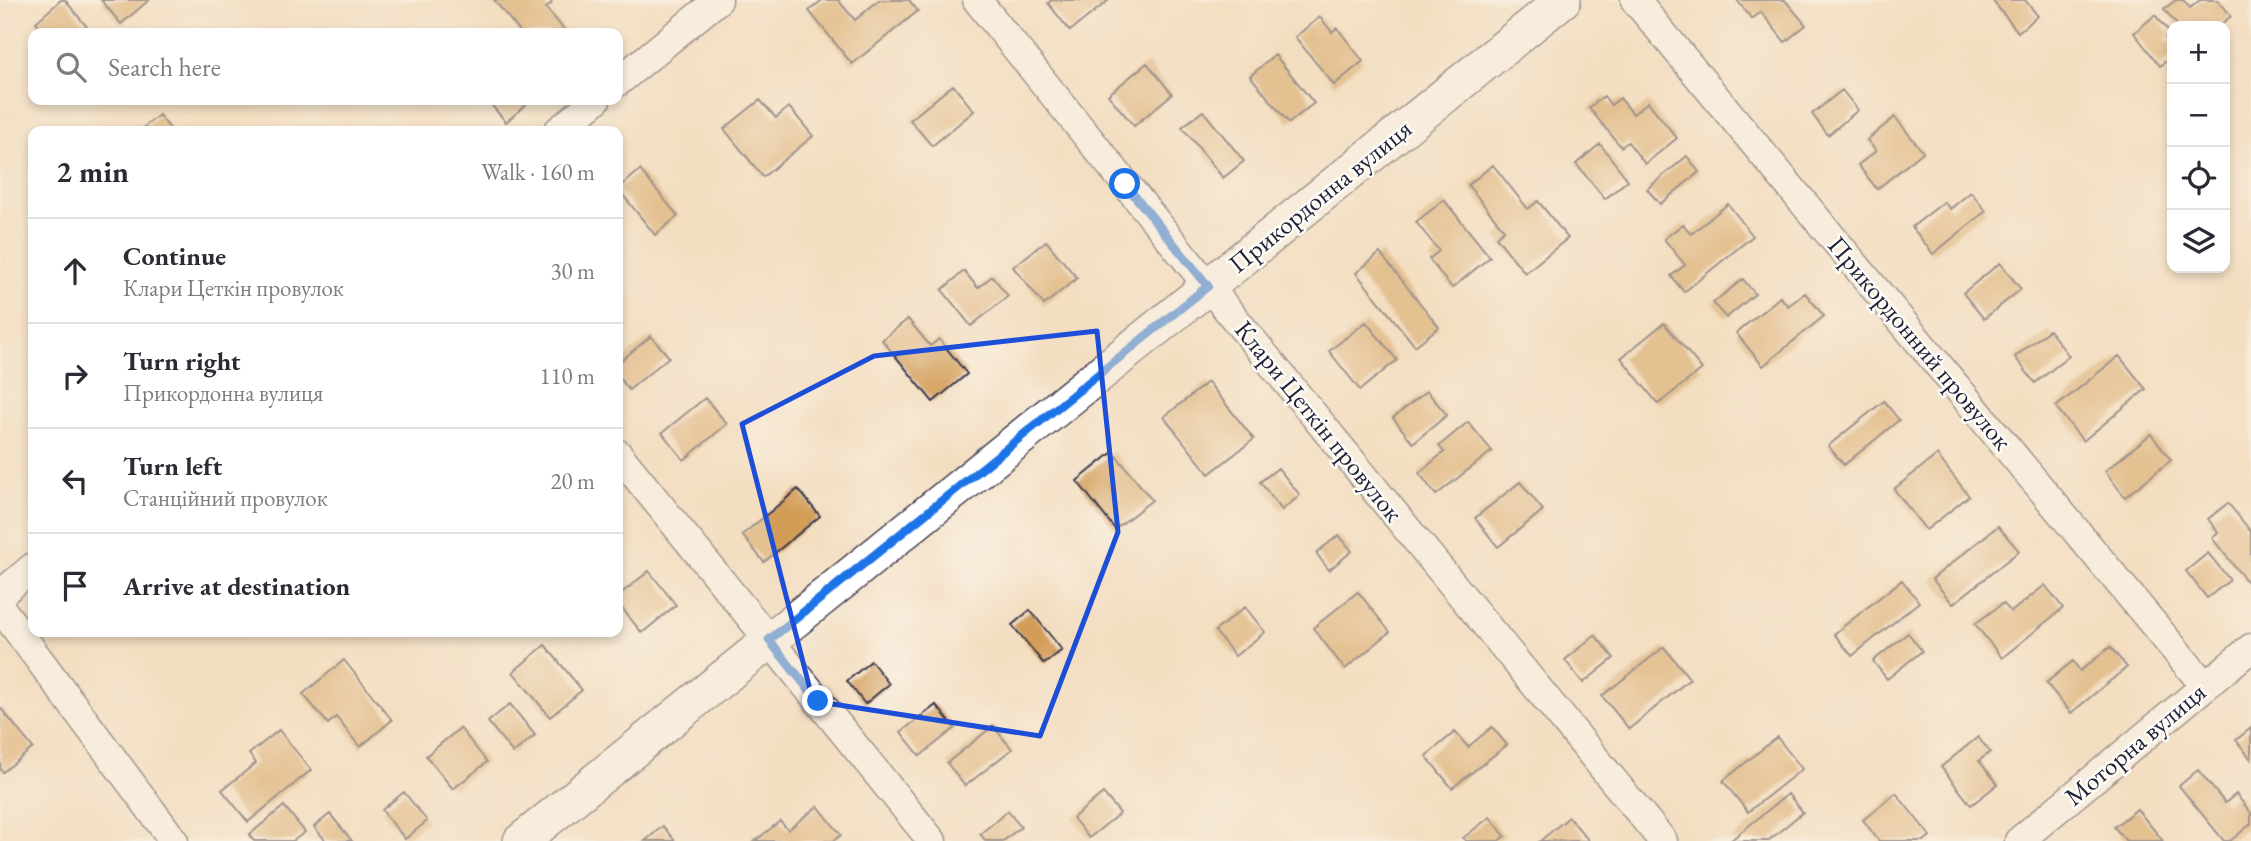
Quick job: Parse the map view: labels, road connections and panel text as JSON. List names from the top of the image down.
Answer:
{
  "streets": {
    "street": [
      "Прикордонна вулиця",
      "Прикордонний провулок",
      "Клари Цеткін провулок",
      "Моторна вулиця"
    ]
  },
  "crossings": [
    ["Прикордонна вулиця", "Клари Цеткін провулок"],
    ["Прикордонний провулок", "Моторна вулиця"]
  ],
  "page": {
    "map_buttons": ["+", "−"],
    "search": "Search here",
    "heading": ["2 min", "Walk · 160 m"],
    "list": [
      ["Continue", "Клари Цеткін провулок", "30 m"],
      ["Turn right", "Прикордонна вулиця", "110 m"],
      ["Turn left", "Станційний провулок", "20 m"],
      "Arrive at destination"
    ]
  }
}
